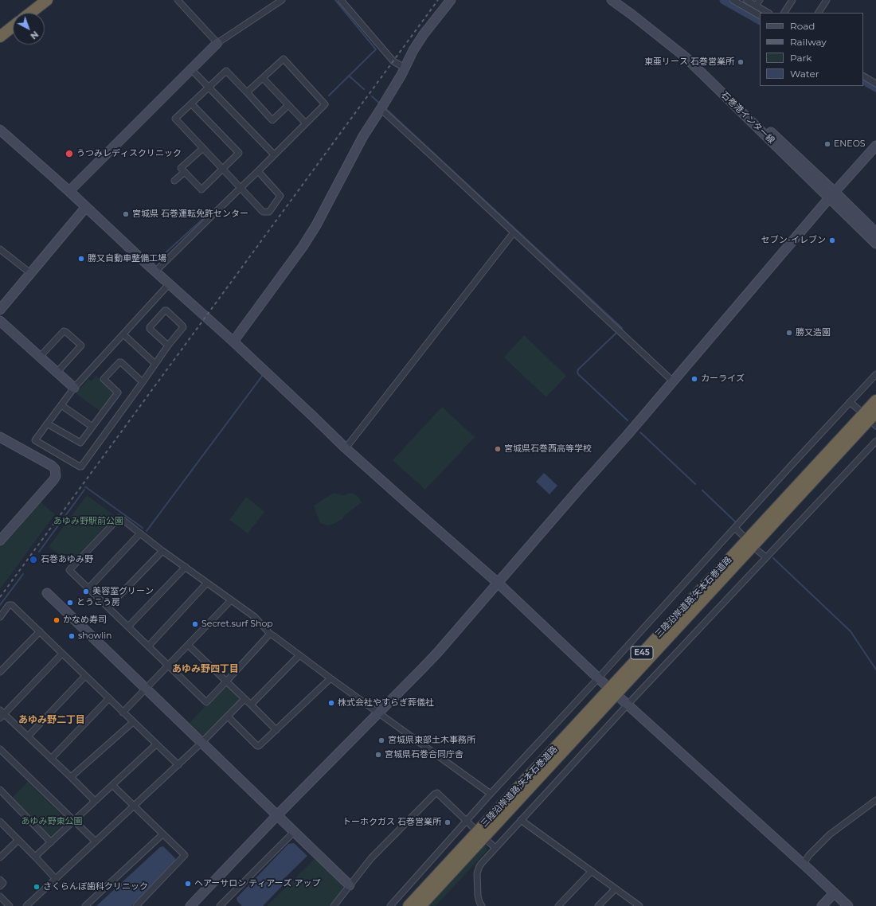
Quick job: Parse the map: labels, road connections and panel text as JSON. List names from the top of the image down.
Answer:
{
  "streets": {
    "highway": ["三陸沿岸道路;矢本石巻道路", "E45"],
    "street": ["石巻港インター線"]
  },
  "districts": ["あゆみ野四丁目", "あゆみ野二丁目"],
  "parks": ["あゆみ野駅前公園", "あゆみ野東公園"],
  "places": [
    "東亜リース 石巻営業所",
    "ENEOS",
    "うつみレディスクリニック",
    "宮城県 石巻運転免許センター",
    "セブン-イレブン",
    "勝又自動車整備工場",
    "勝又造園",
    "カーライズ",
    "宮城県石巻西高等学校",
    "石巻あゆみ野",
    "美容室グリーン",
    "とうこう房",
    "かなめ寿司",
    "Secret.surf Shop",
    "showlin",
    "株式会社やすらぎ葬儀社",
    "宮城県東部土木事務所",
    "宮城県石巻合同庁舎",
    "トーホクガス 石巻営業所",
    "ヘアーサロン ティアーズ アップ",
    "さくらんぼ歯科クリニック"
  ],
  "legend": [
    "Road",
    "Railway",
    "Park",
    "Water"
  ],
  "north": "bottom right"
}
